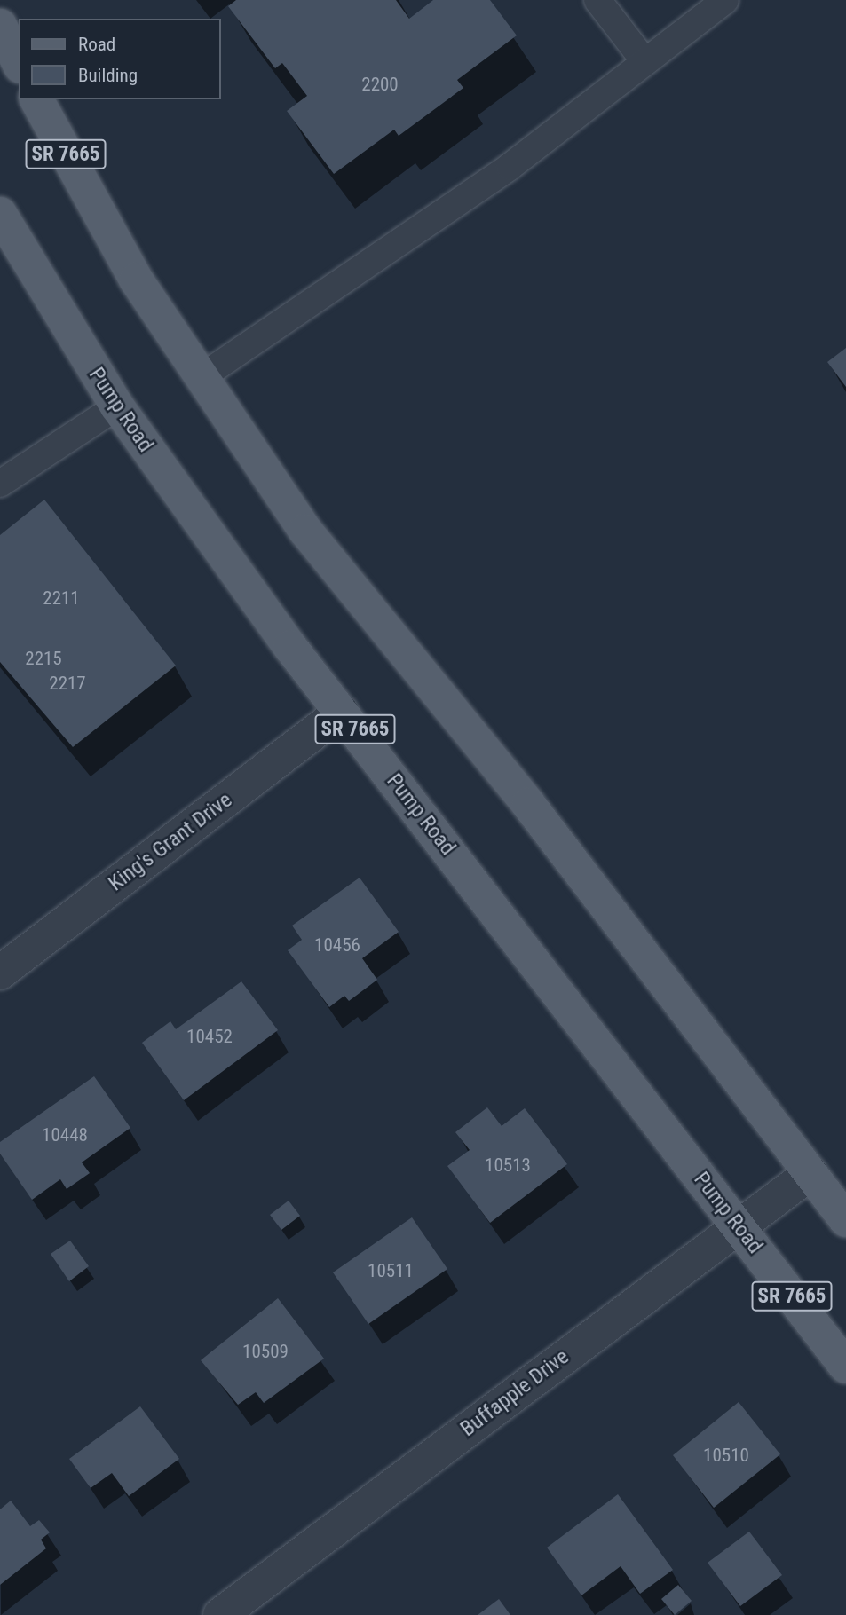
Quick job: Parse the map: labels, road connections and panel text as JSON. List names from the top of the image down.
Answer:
{
  "streets": {
    "main road": ["SR 7665", "Pump Road"],
    "street": ["King's Grant Drive", "Buffapple Drive"]
  },
  "crossings": [
    ["SR 7665", "Buffapple Drive"],
    ["Pump Road", "King's Grant Drive"],
    ["Pump Road", "Buffapple Drive"]
  ],
  "house_numbers": [
    "2200",
    "2211",
    "2215",
    "2217",
    "10456",
    "10452",
    "10448",
    "10513",
    "10511",
    "10509",
    "10510"
  ],
  "legend": ["Road", "Building"]
}
